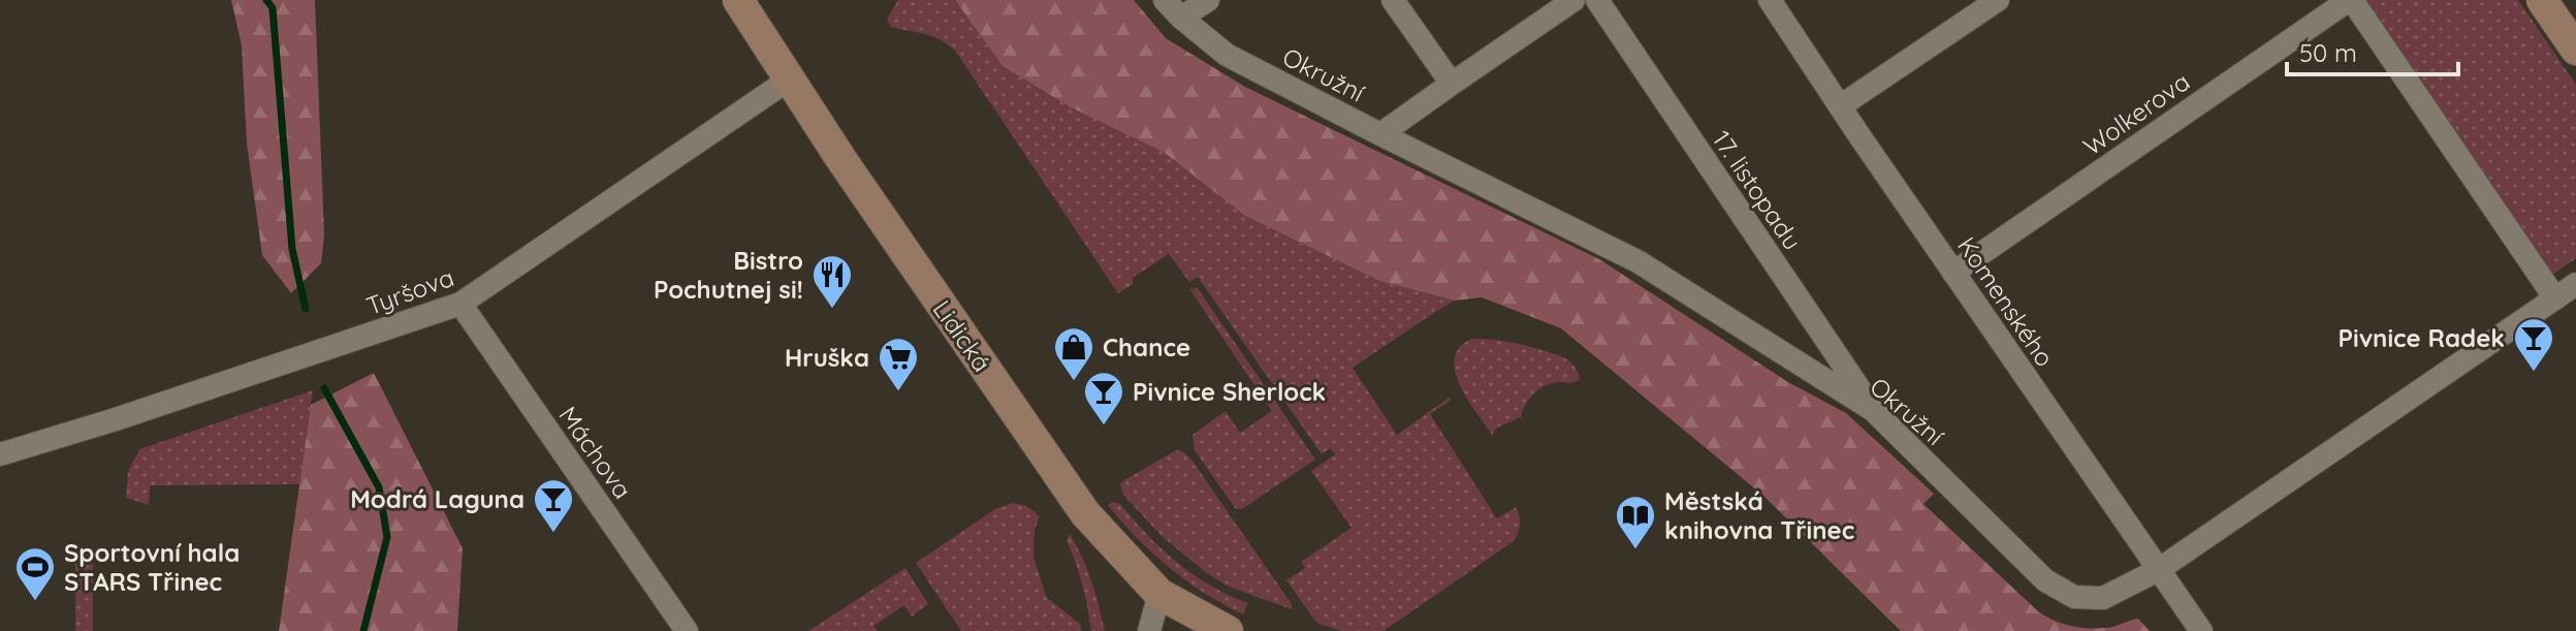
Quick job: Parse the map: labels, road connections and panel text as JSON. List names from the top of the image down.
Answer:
{
  "streets": {
    "street": [
      "Okružní",
      "Wolkerova",
      "17. listopadu",
      "Tyršova",
      "Komenského",
      "Lidická",
      "Máchova"
    ]
  },
  "crossings": [
    ["Okružní", "17. listopadu"],
    ["Okružní", "Komenského"],
    ["Wolkerova", "Komenského"],
    ["Tyršova", "Lidická"],
    ["Tyršova", "Máchova"]
  ],
  "places": {
    "restaurant": ["Bistro Pochutnej si!"],
    "bar": ["Pivnice Radek", "Pivnice Sherlock", "Modrá Laguna"],
    "shop": ["Chance"],
    "supermarket": ["Hruška"],
    "library": ["Městská knihovna Třinec"],
    "sports": ["Sportovní hala STARS Třinec"]
  },
  "scale_bar": "50 m"
}
